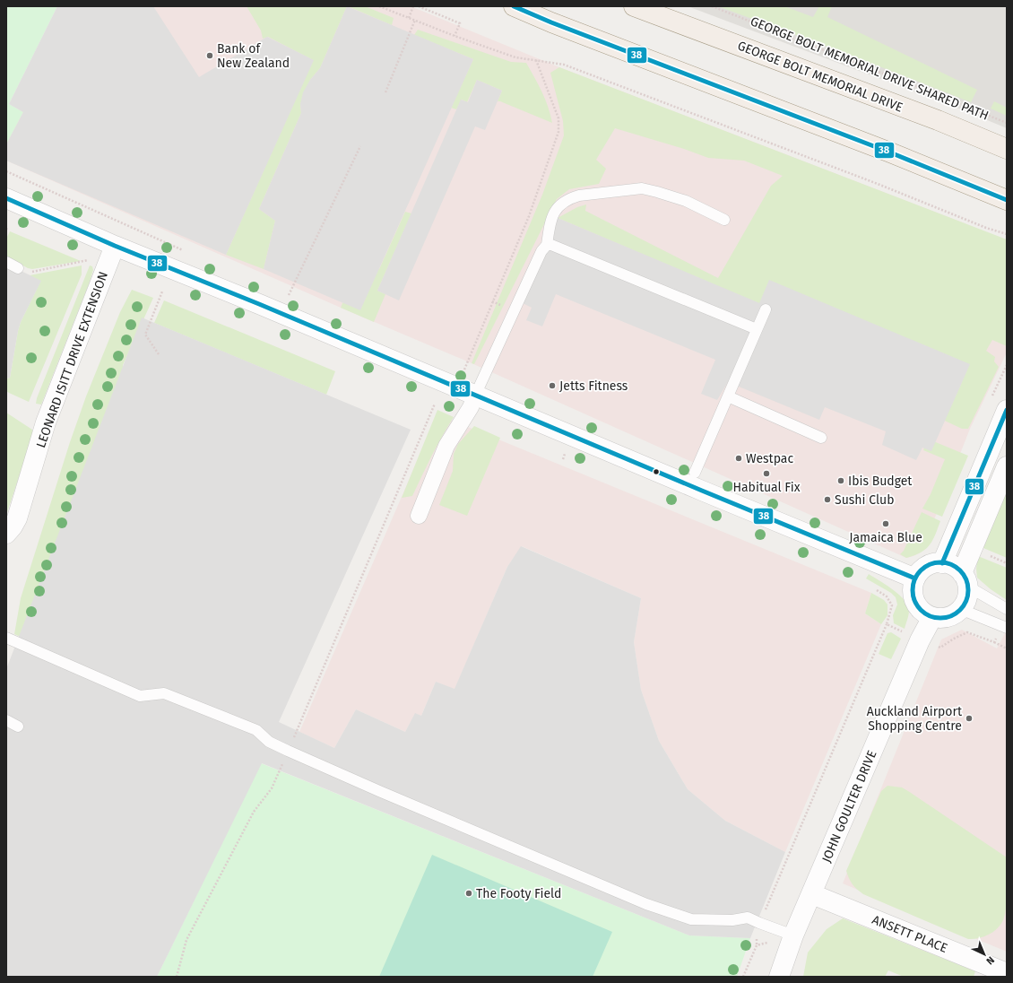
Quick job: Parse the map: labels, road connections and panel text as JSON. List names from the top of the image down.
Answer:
{
  "streets": {
    "main road": ["GEORGE BOLT MEMORIAL DRIVE"],
    "street": ["LEONARD ISITT DRIVE EXTENSION", "JOHN GOULTER DRIVE", "ANSETT PLACE"],
    "path": ["GEORGE BOLT MEMORIAL DRIVE SHARED PATH"]
  },
  "crossings": [
    ["JOHN GOULTER DRIVE", "ANSETT PLACE"]
  ],
  "places": [
    "Bank of New Zealand",
    "Jetts Fitness",
    "Westpac",
    "Habitual Fix",
    "Ibis Budget",
    "Sushi Club",
    "Jamaica Blue",
    "Auckland Airport Shopping Centre",
    "The Footy Field"
  ],
  "lines": ["transit line 38"],
  "north": "bottom right"
}
